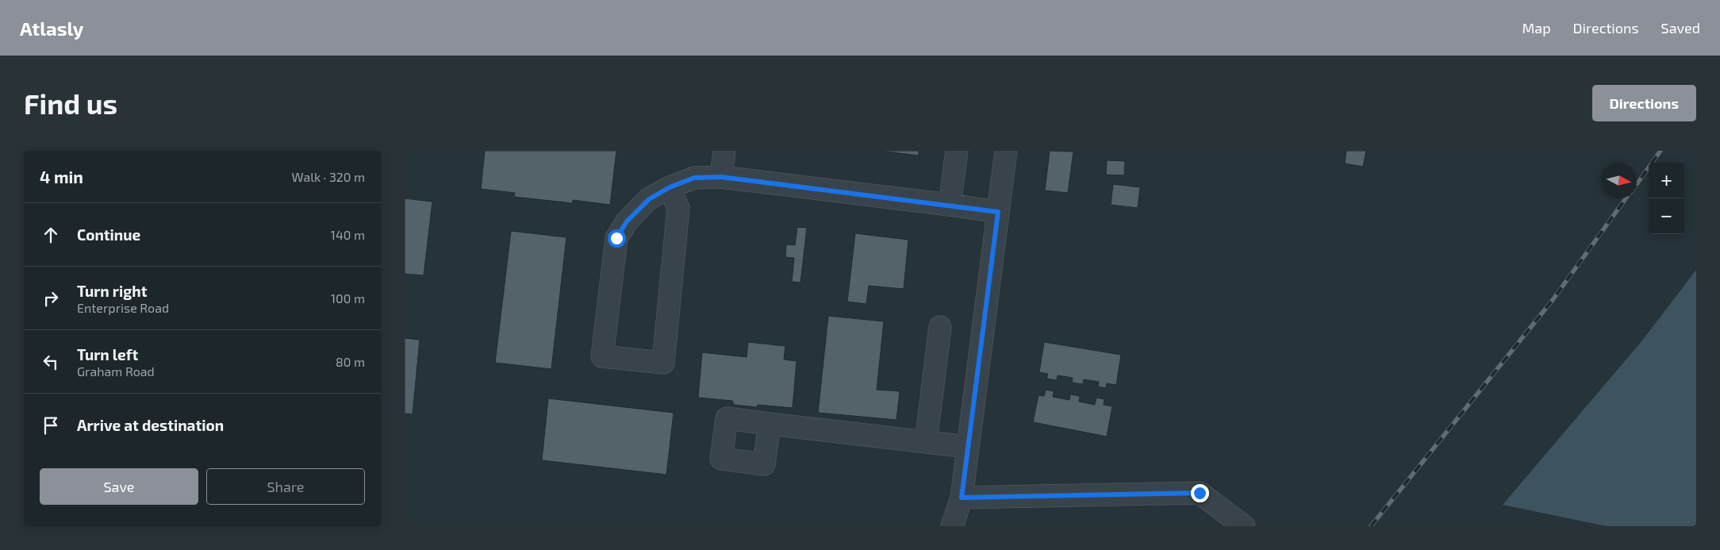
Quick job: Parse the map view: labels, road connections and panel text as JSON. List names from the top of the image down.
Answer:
{
  "north": "right",
  "page": {
    "header": "Atlasly",
    "nav": ["Map", "Directions", "Saved"],
    "buttons": [
      "Directions",
      ["Save", "Share"]
    ],
    "title": "Find us",
    "heading": ["4 min", "Walk · 320 m"],
    "map_buttons": ["+", "−"],
    "list": [
      ["Continue", "140 m"],
      ["Turn right", "Enterprise Road", "100 m"],
      ["Turn left", "Graham Road", "80 m"],
      "Arrive at destination"
    ]
  }
}
